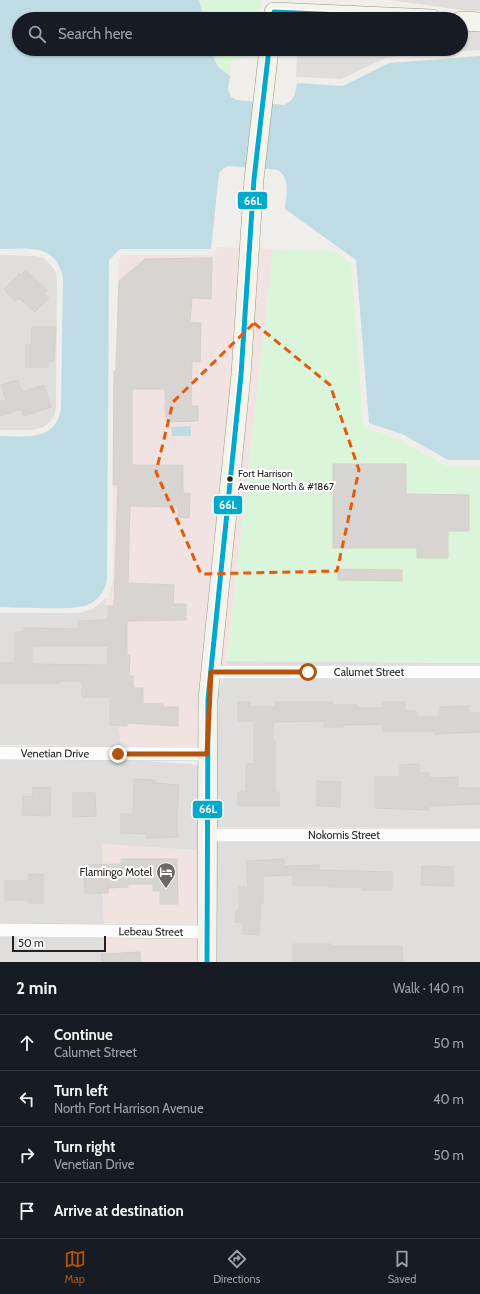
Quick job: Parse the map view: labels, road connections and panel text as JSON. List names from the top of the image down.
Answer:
{
  "streets": {
    "street": [
      "Calumet Street",
      "Venetian Drive",
      "Nokomis Street",
      "Lebeau Street"
    ]
  },
  "places": {
    "other": ["Fort Harrison Avenue North & #1867"],
    "hotel": ["Flamingo Motel"]
  },
  "lines": ["transit line 66L"],
  "scale_bar": "50 m",
  "page": {
    "search": "Search here",
    "scale": "50 m",
    "heading": ["2 min", "Walk · 140 m"],
    "list": [
      ["Continue", "Calumet Street", "50 m"],
      ["Turn left", "North Fort Harrison Avenue", "40 m"],
      ["Turn right", "Venetian Drive", "50 m"],
      "Arrive at destination"
    ],
    "nav": ["Map", "Directions", "Saved"]
  }
}
